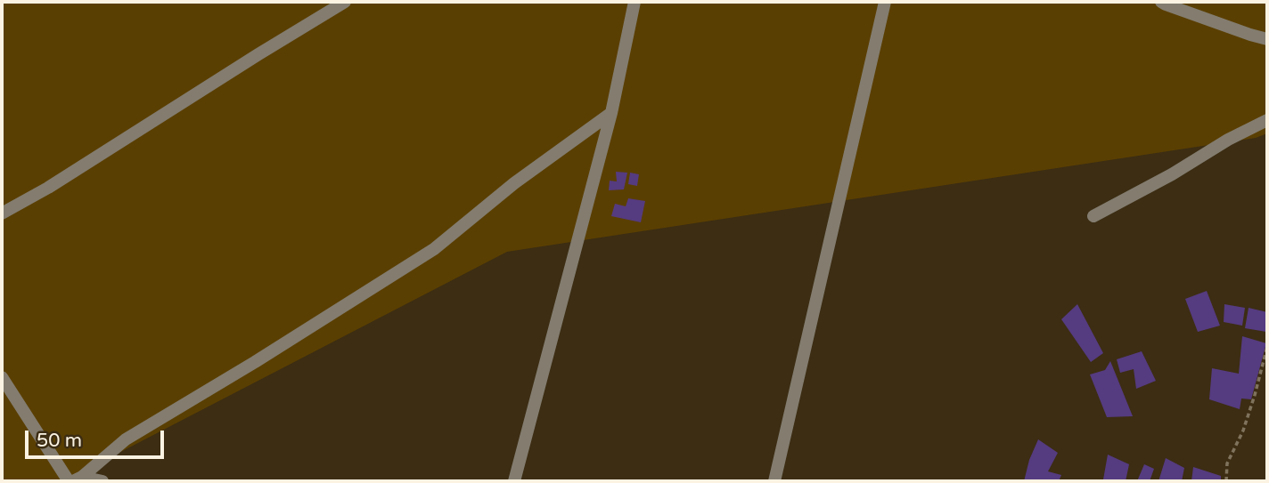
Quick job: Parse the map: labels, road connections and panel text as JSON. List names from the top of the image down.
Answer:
{
  "scale_bar": "50 m"
}
